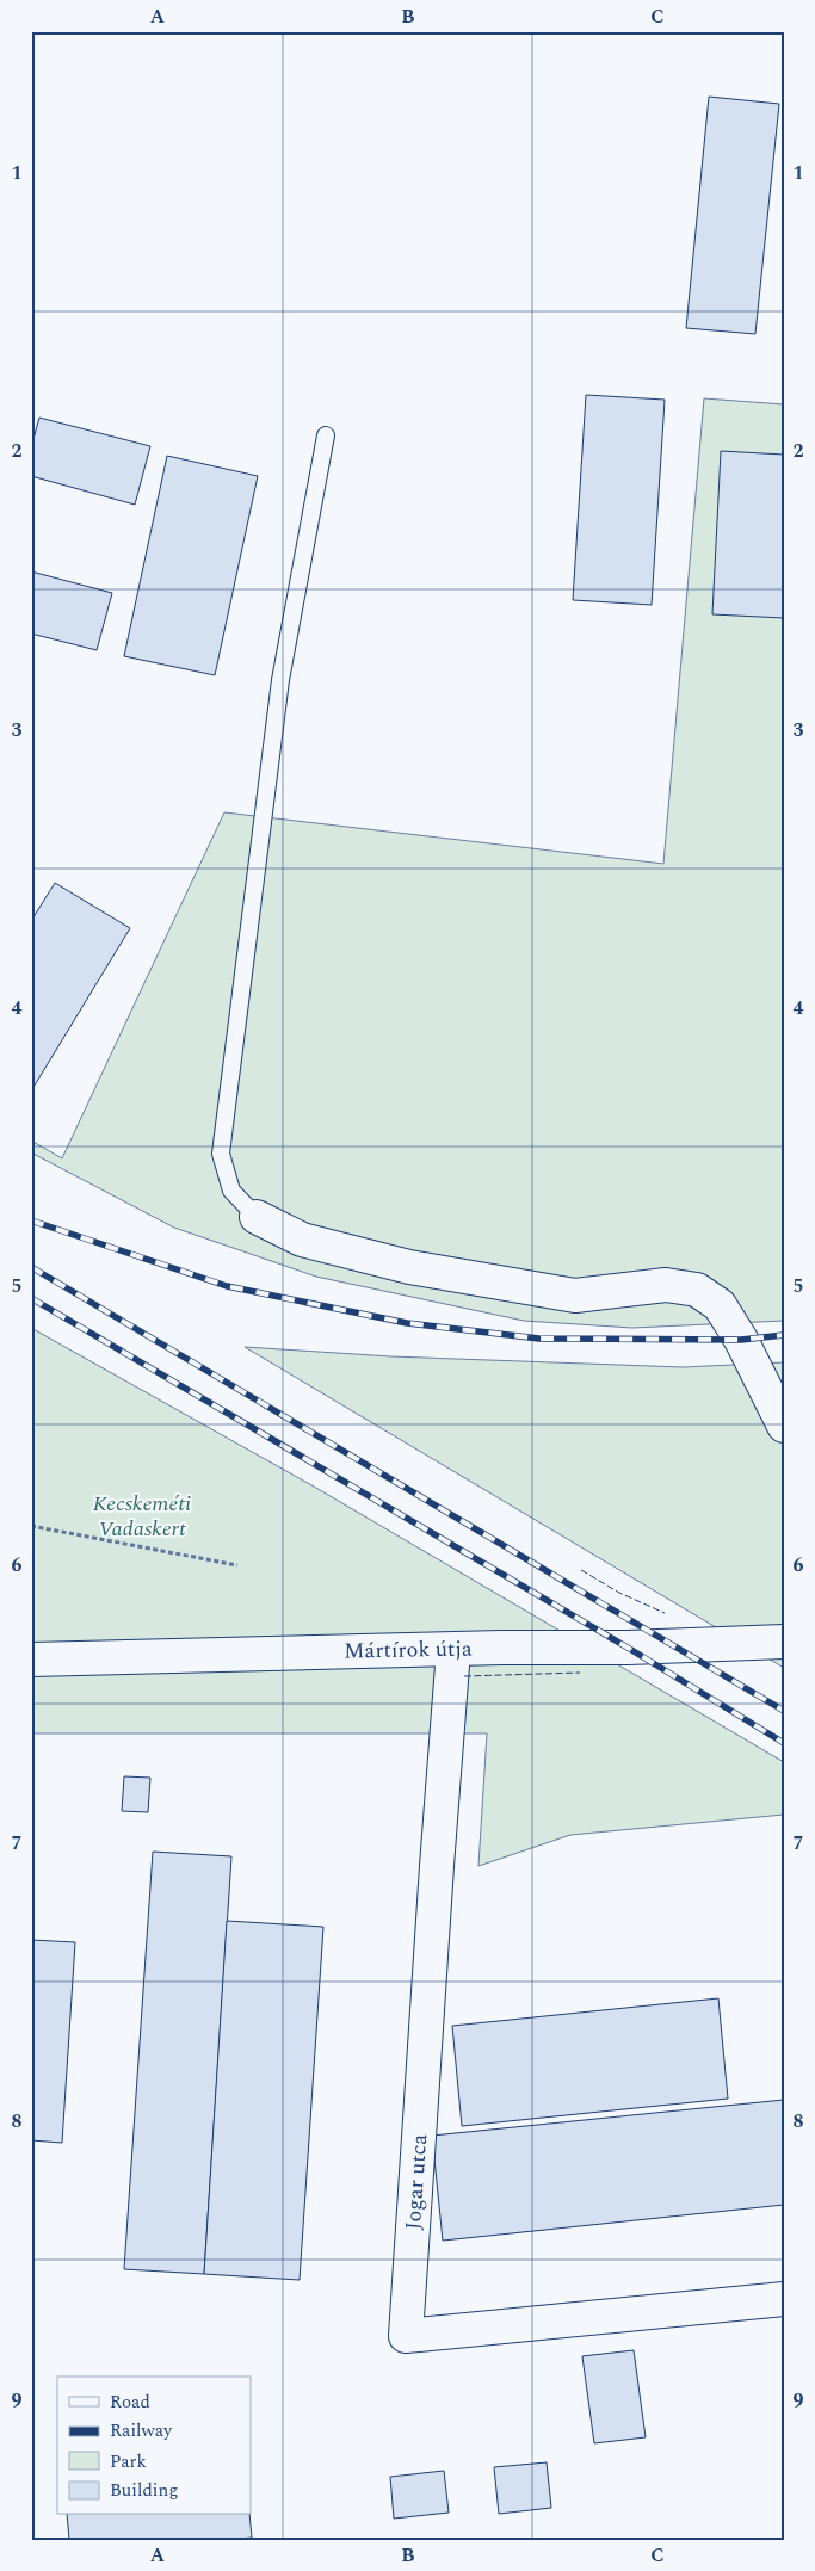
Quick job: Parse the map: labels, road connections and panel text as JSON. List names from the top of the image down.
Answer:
{
  "streets": {
    "street": ["Mártírok útja", "Jogar utca"]
  },
  "crossings": [
    ["Mártírok útja", "Jogar utca"]
  ],
  "parks": ["Kecskeméti Vadaskert"],
  "legend": [
    "Road",
    "Railway",
    "Park",
    "Building"
  ],
  "grid": {
    "columns": ["A", "B", "C"],
    "rows": [
      "1",
      "2",
      "3",
      "4",
      "5",
      "6",
      "7",
      "8",
      "9"
    ]
  }
}
